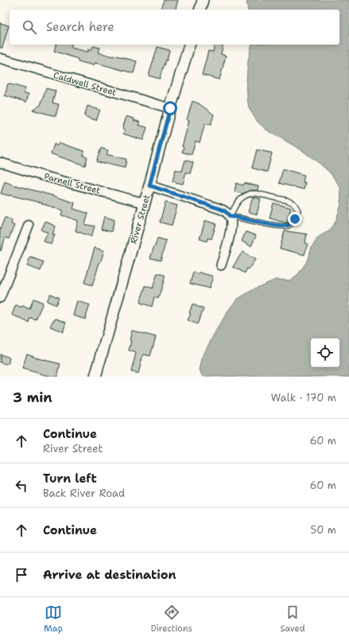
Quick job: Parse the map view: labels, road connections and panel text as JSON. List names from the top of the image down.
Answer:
{
  "streets": {
    "street": ["Caldwell Street", "Parnell Street", "River Street"]
  },
  "crossings": [
    ["Caldwell Street", "River Street"],
    ["Parnell Street", "River Street"]
  ],
  "page": {
    "search": "Search here",
    "heading": ["3 min", "Walk · 170 m"],
    "list": [
      ["Continue", "River Street", "60 m"],
      ["Turn left", "Back River Road", "60 m"],
      ["Continue", "50 m"],
      "Arrive at destination"
    ],
    "nav": ["Map", "Directions", "Saved"]
  }
}
